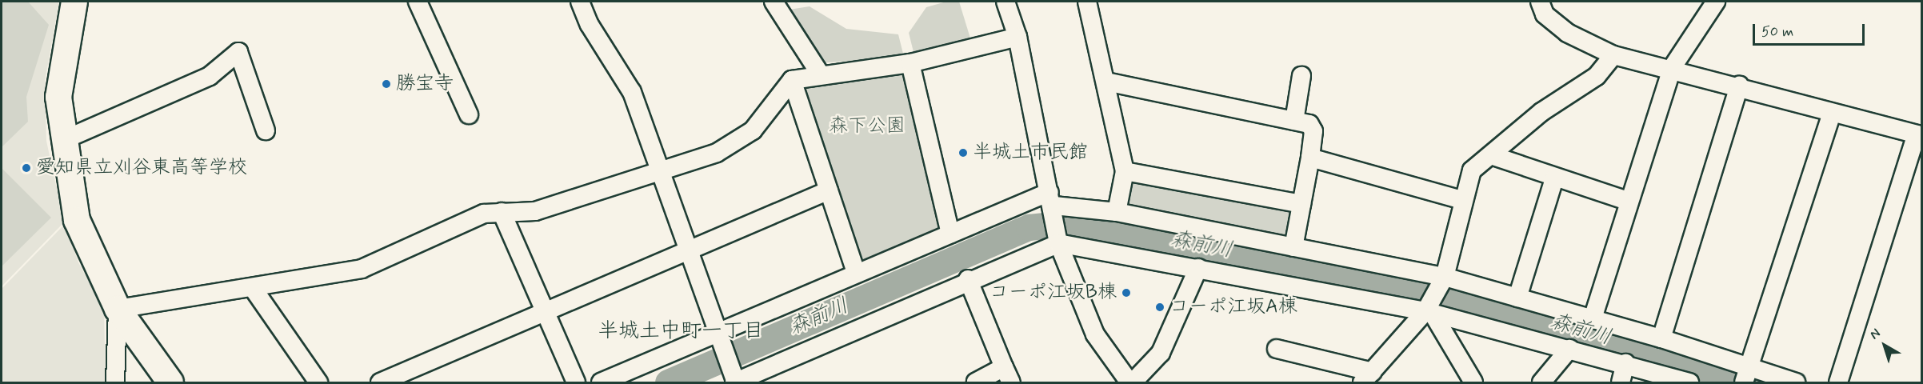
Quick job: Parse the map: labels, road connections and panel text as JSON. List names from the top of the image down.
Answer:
{
  "districts": ["半城土中町一丁目"],
  "water": ["森前川"],
  "parks": ["森下公園"],
  "places": [
    "勝宝寺",
    "半城土市民館",
    "愛知県立刈谷東高等学校",
    "コーポ江坂B棟",
    "コーポ江坂A棟"
  ],
  "scale_bar": "50 m",
  "north": "top left"
}
